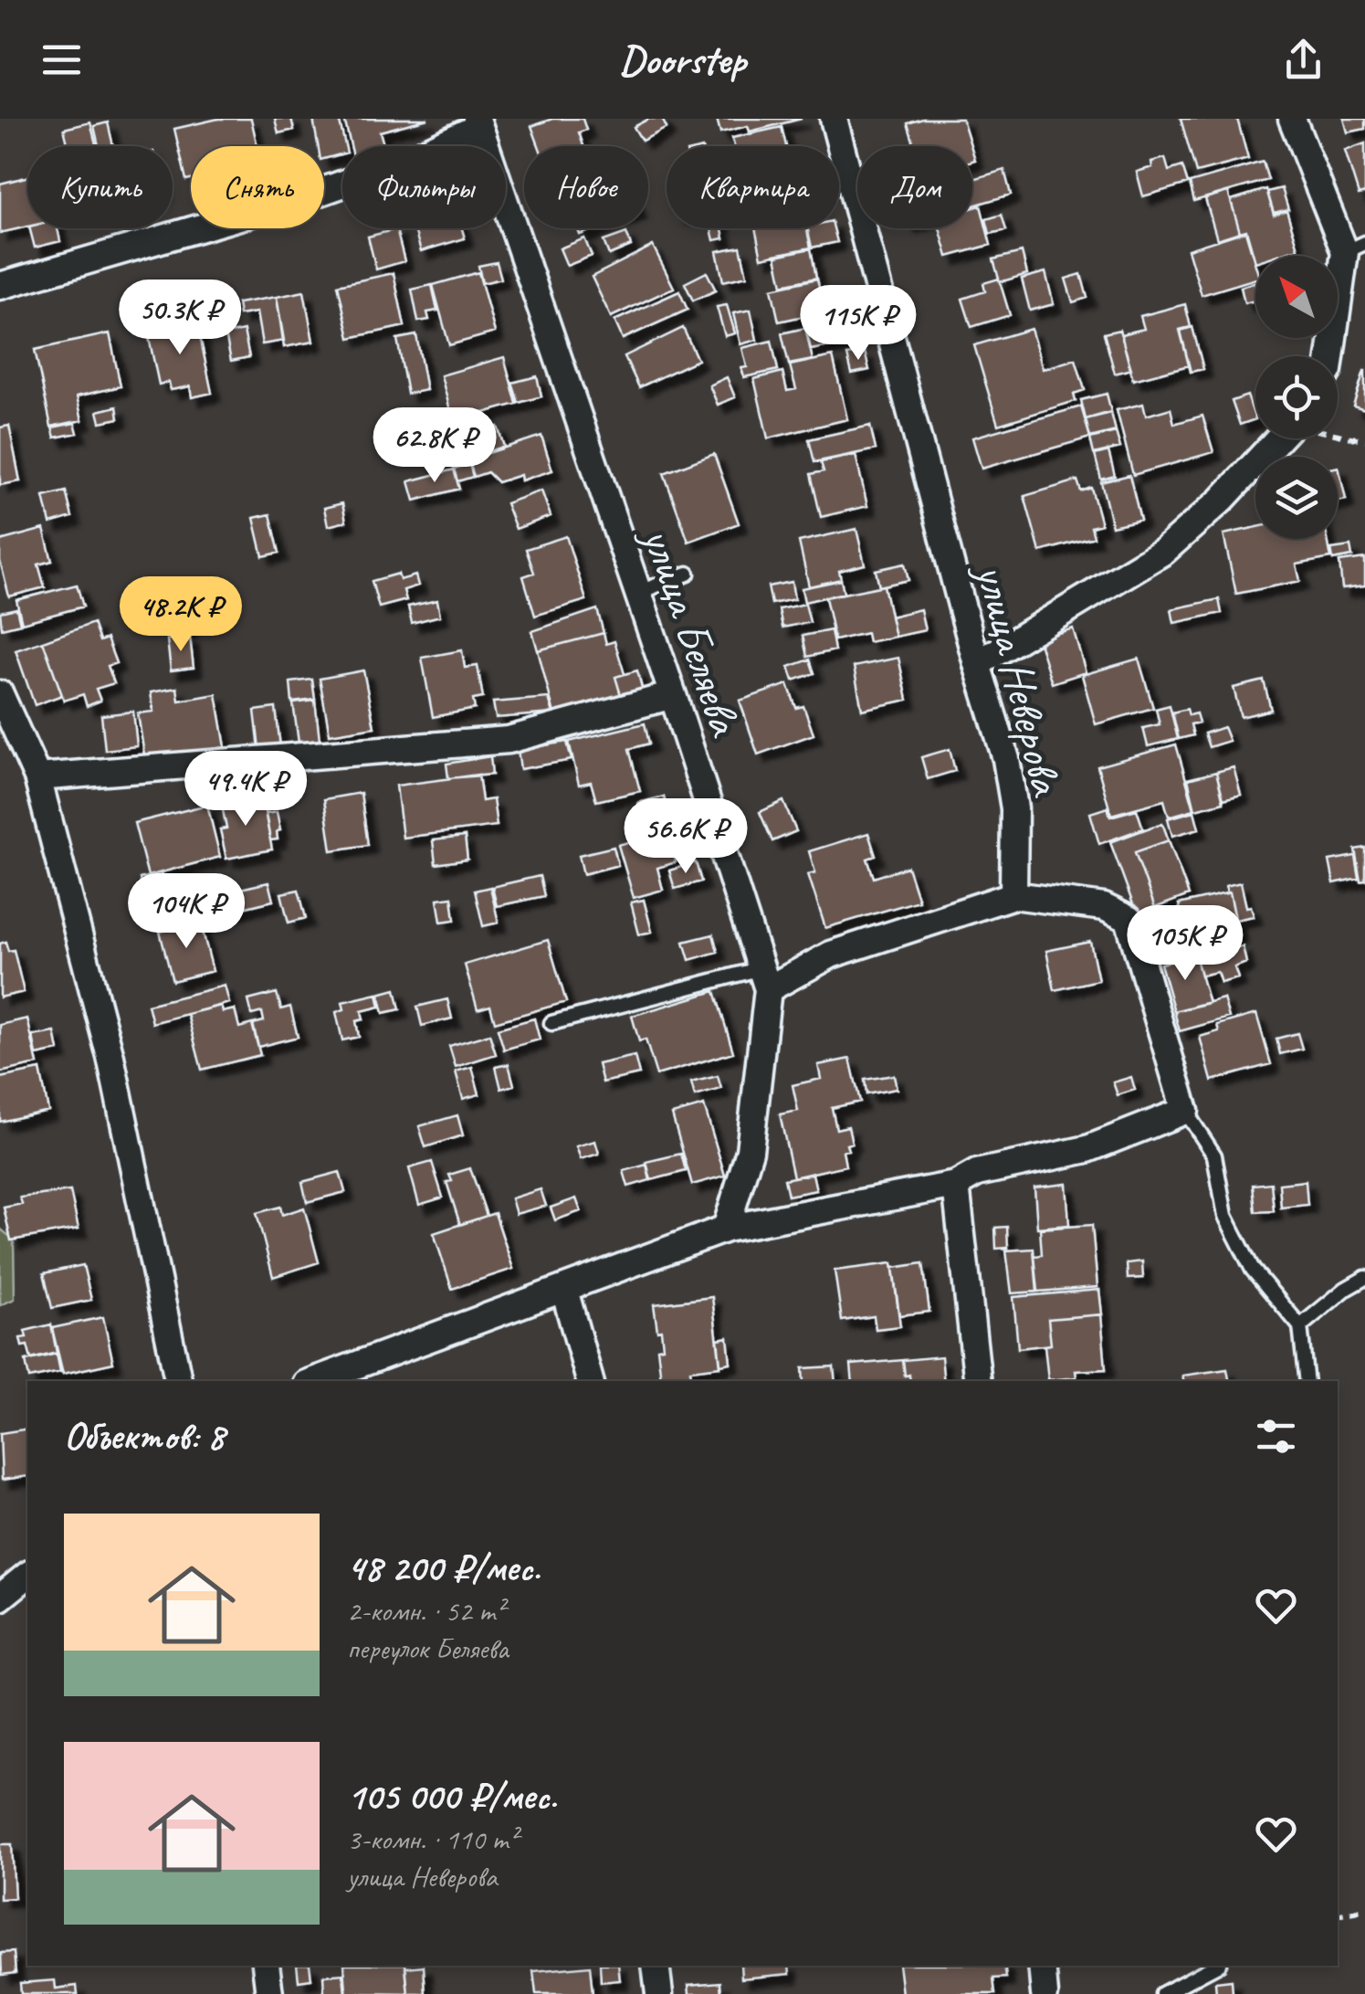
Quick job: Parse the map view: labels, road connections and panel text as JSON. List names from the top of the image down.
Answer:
{
  "streets": {
    "street": ["улица Беляева", "улица Неверова"]
  },
  "north": "top left",
  "page": {
    "header": "Doorstep",
    "chip": [
      "Купить",
      "Снять",
      "Фильтры",
      "Новое",
      "Квартира",
      "Дом"
    ],
    "price": [
      "50.3K ₽",
      "115K ₽",
      "62.8K ₽",
      "48.2K ₽",
      "49.4K ₽",
      "56.6K ₽",
      "104K ₽",
      "105K ₽"
    ],
    "heading": "Объектов: 8",
    "list": [
      {
        "name": "48 200 ₽/мес.",
        "note": "2-комн. · 52 m² · переулок Беляева"
      },
      {
        "name": "105 000 ₽/мес.",
        "note": "3-комн. · 110 m² · улица Неверова"
      }
    ]
  }
}
